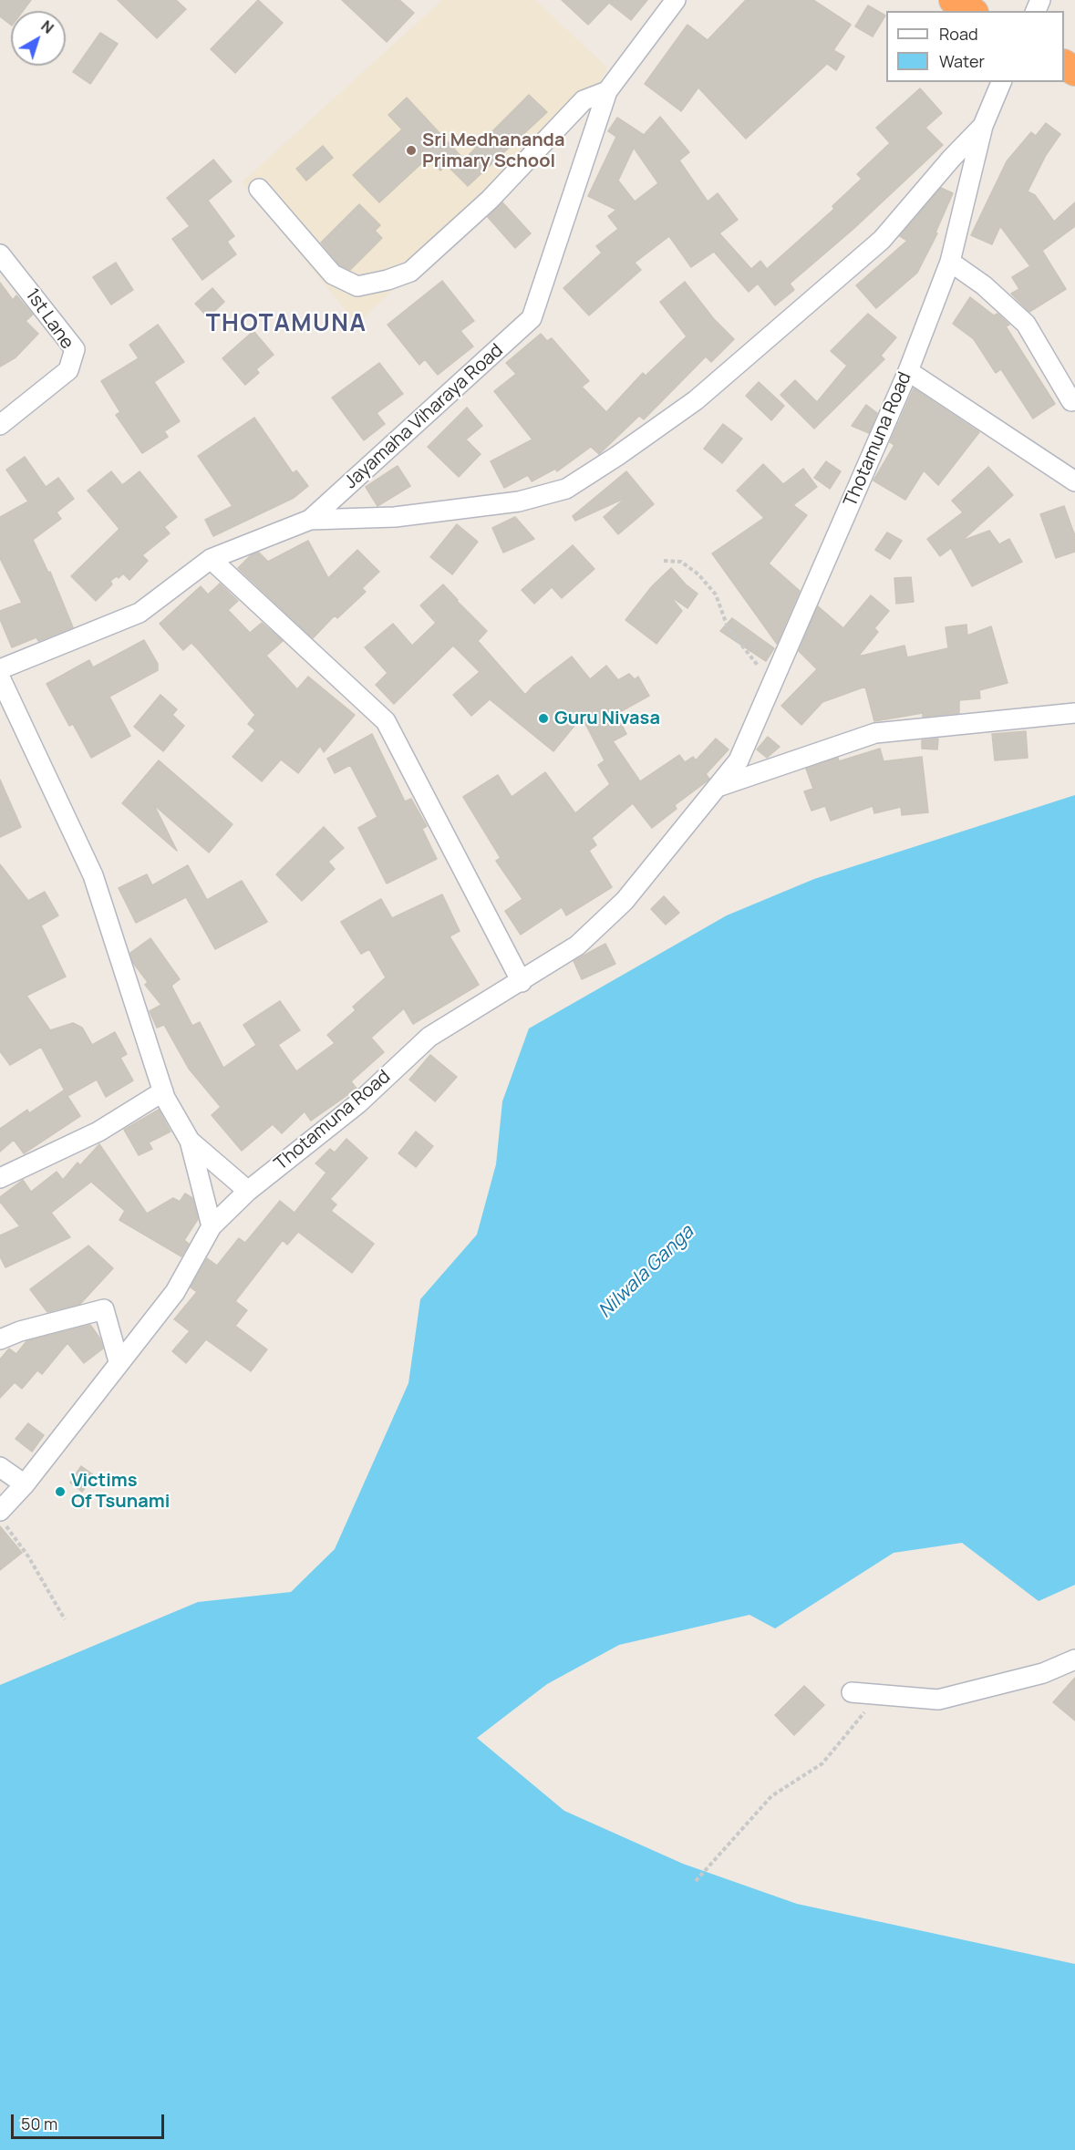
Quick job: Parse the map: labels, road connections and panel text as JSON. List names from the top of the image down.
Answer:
{
  "streets": {
    "street": ["1st Lane", "Jayamaha Viharaya Road", "Thotamuna Road"]
  },
  "districts": ["THOTAMUNA"],
  "water": ["Nilwala Ganga"],
  "places": ["Sri Medhananda Primary School", "Guru Nivasa", "Victims Of Tsunami"],
  "legend": ["Road", "Water"],
  "scale_bar": "50 m",
  "north": "top right"
}
